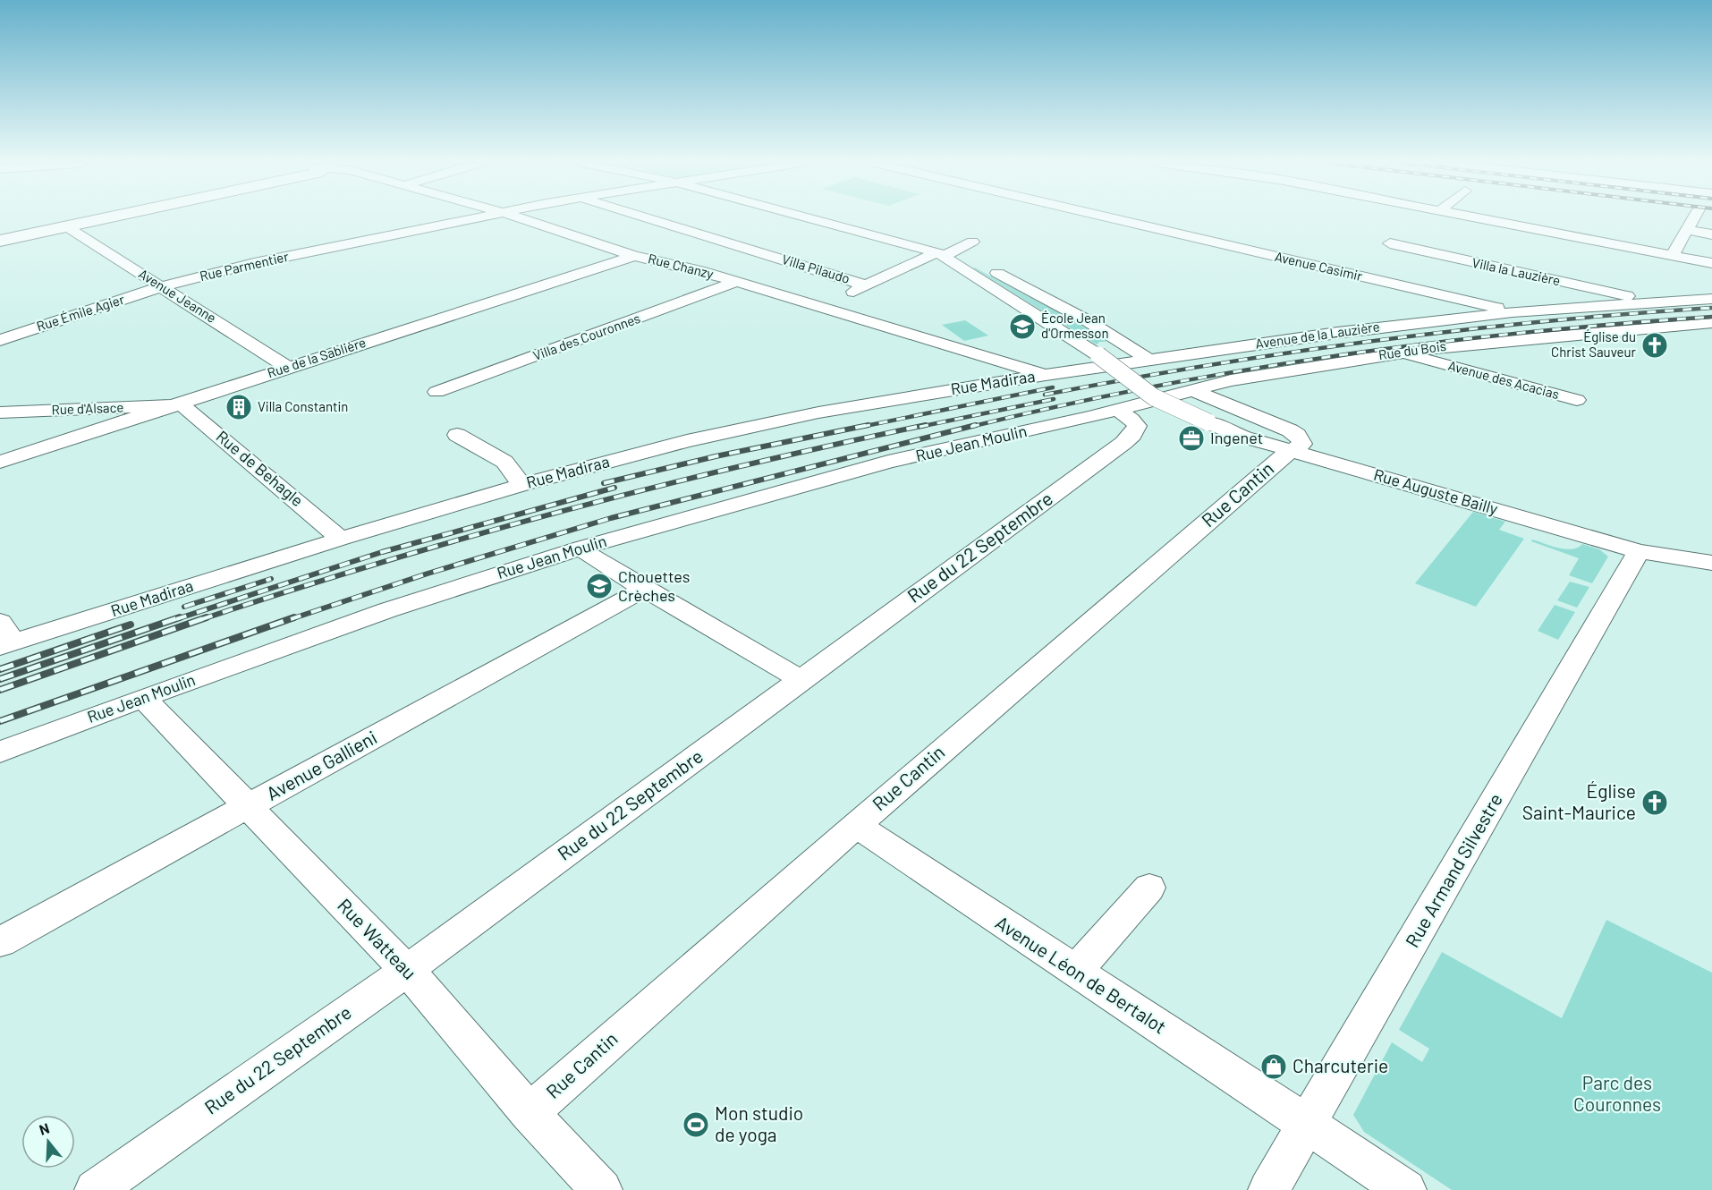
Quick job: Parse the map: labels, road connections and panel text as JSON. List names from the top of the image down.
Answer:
{
  "streets": {
    "street": [
      "Rue Parmentier",
      "Rue Chanzy",
      "Avenue Casimir",
      "Villa Pilaudo",
      "Villa la Lauzière",
      "Avenue Jeanne",
      "Rue Émile Agier",
      "Avenue de la Lauzière",
      "Villa des Couronnes",
      "Rue du Bois",
      "Rue de la Sablière",
      "Avenue des Acacias",
      "Rue Madiraa",
      "Rue d'Alsace",
      "Rue Jean Moulin",
      "Rue de Behagle",
      "Rue Auguste Bailly",
      "Rue Cantin",
      "Rue du 22 Septembre",
      "Avenue Gallieni",
      "Rue Armand Silvestre",
      "Rue Watteau",
      "Avenue Léon de Bertalot"
    ]
  },
  "crossings": [
    ["Rue Parmentier", "Avenue Jeanne"],
    ["Rue Parmentier", "Rue Émile Agier"],
    ["Rue Chanzy", "Villa des Couronnes"],
    ["Rue Chanzy", "Rue de la Sablière"],
    ["Rue Chanzy", "Rue Madiraa"],
    ["Avenue Casimir", "Avenue de la Lauzière"],
    ["Villa la Lauzière", "Avenue de la Lauzière"],
    ["Avenue Jeanne", "Rue Émile Agier"],
    ["Avenue Jeanne", "Rue de la Sablière"],
    ["Avenue de la Lauzière", "Rue Madiraa"],
    ["Rue du Bois", "Avenue des Acacias"],
    ["Rue du Bois", "Rue Jean Moulin"],
    ["Rue du Bois", "Rue du 22 Septembre"],
    ["Rue de la Sablière", "Rue d'Alsace"],
    ["Rue de la Sablière", "Rue de Behagle"],
    ["Rue Madiraa", "Rue de Behagle"],
    ["Rue d'Alsace", "Rue de Behagle"],
    ["Rue Jean Moulin", "Rue du 22 Septembre"],
    ["Rue Jean Moulin", "Rue Watteau"],
    ["Rue Auguste Bailly", "Rue Cantin"],
    ["Rue Auguste Bailly", "Rue Armand Silvestre"],
    ["Rue Cantin", "Rue Watteau"],
    ["Rue Cantin", "Avenue Léon de Bertalot"],
    ["Rue du 22 Septembre", "Rue Watteau"],
    ["Avenue Gallieni", "Rue Watteau"],
    ["Rue Armand Silvestre", "Avenue Léon de Bertalot"]
  ],
  "parks": ["Parc des Couronnes"],
  "places": {
    "school or university": ["École Jean d'Ormesson", "Chouettes Crèches"],
    "church": ["Église du Christ Sauveur", "Église Saint-Maurice"],
    "building": ["Villa Constantin"],
    "office": ["Ingenet"],
    "shop": ["Charcuterie"],
    "sports": ["Mon studio de yoga"]
  },
  "north": "top"
}
